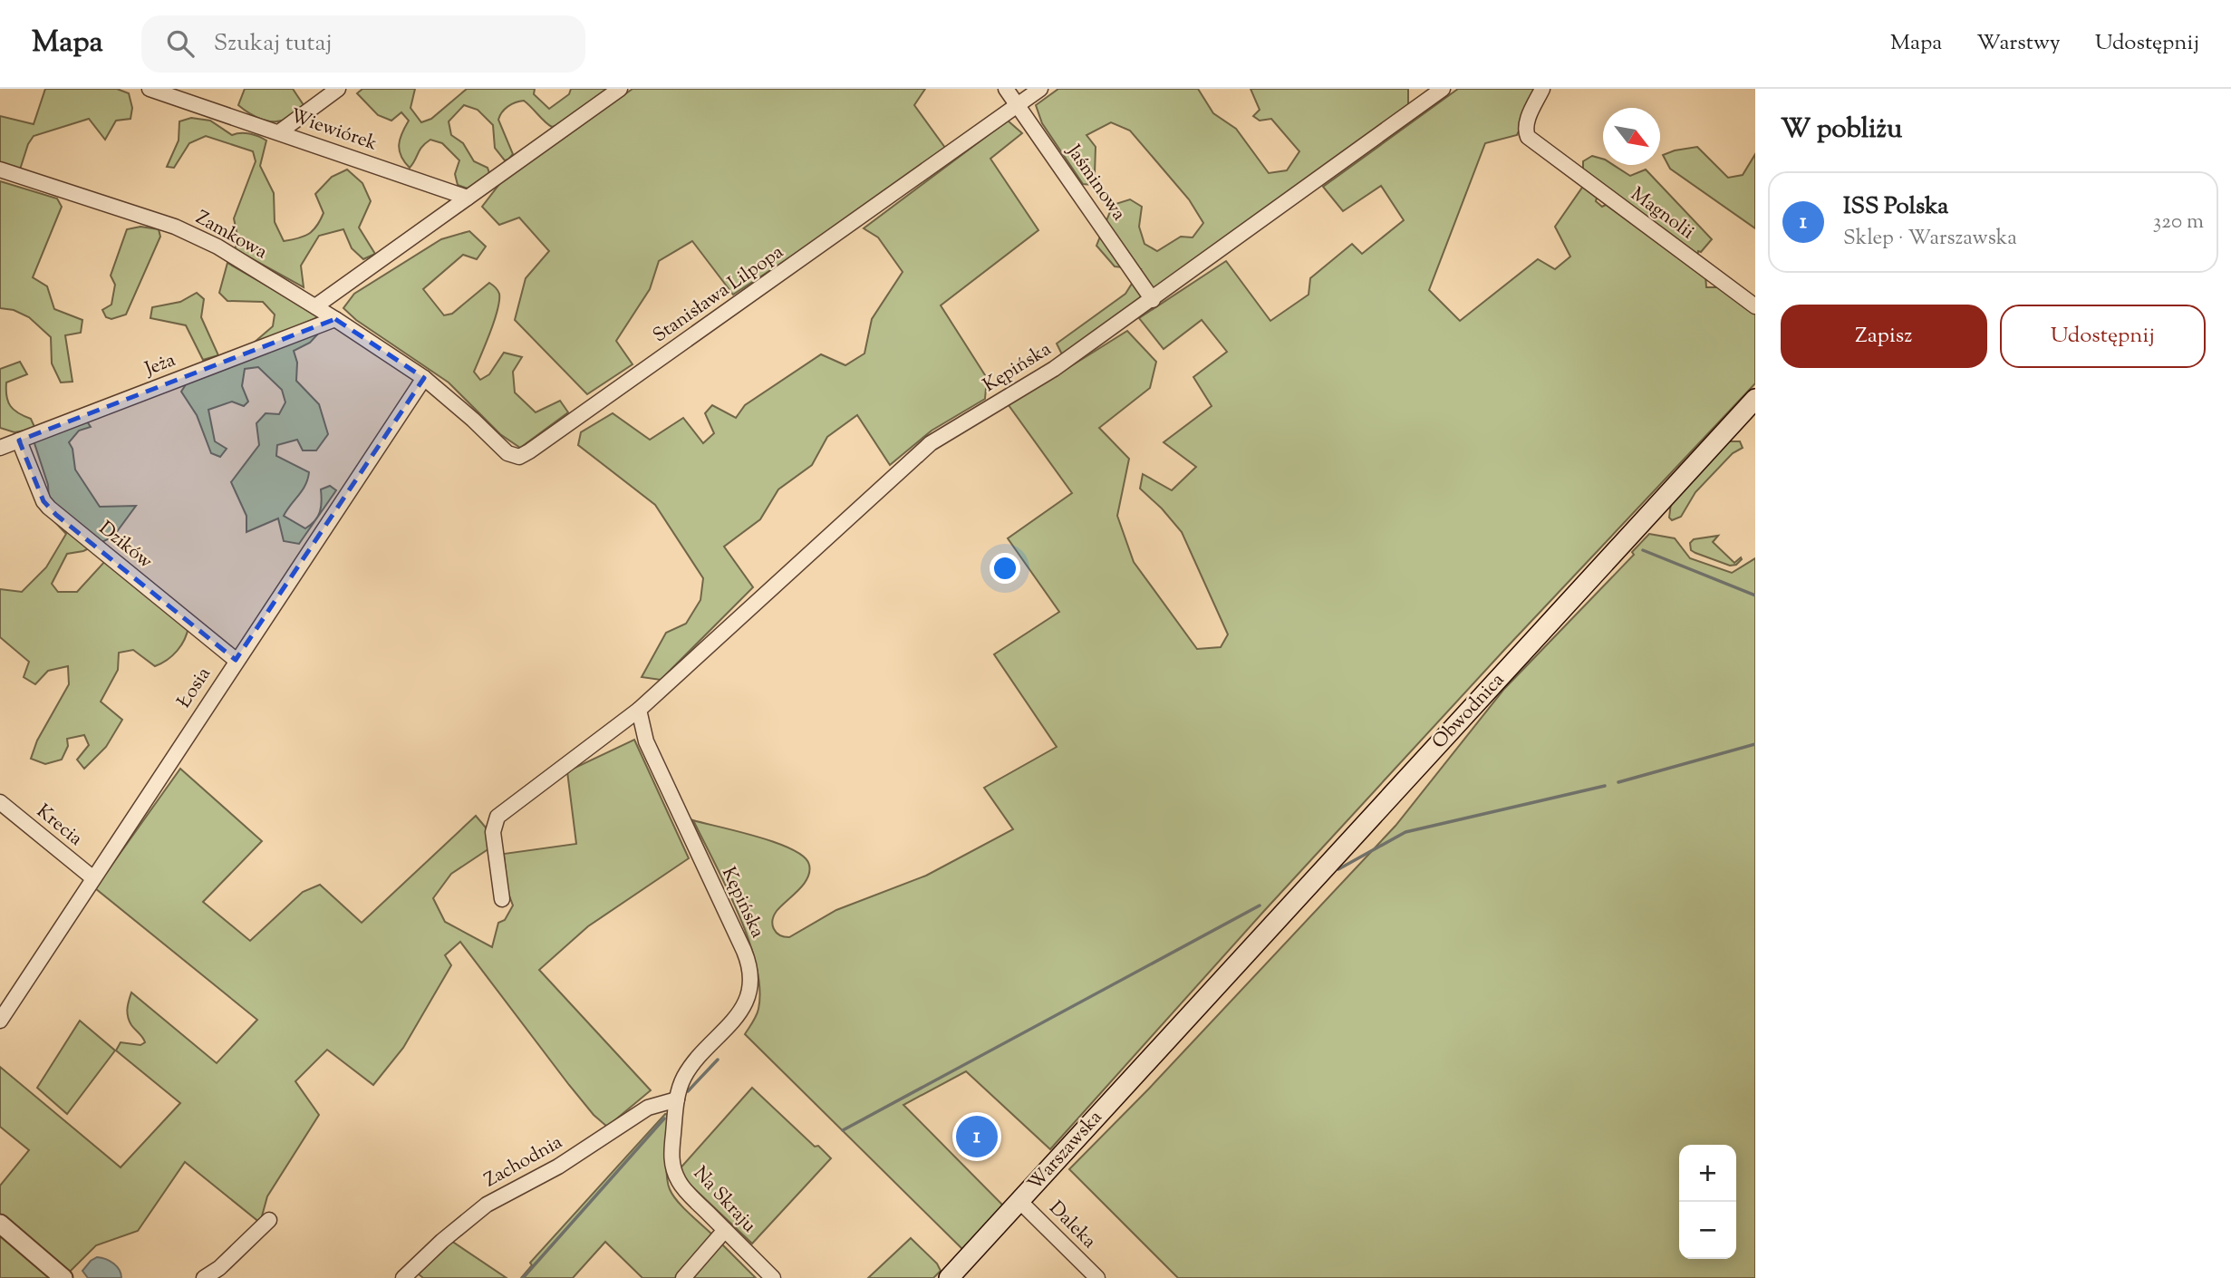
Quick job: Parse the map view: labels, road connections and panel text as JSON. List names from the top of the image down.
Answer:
{
  "streets": {
    "main road": ["Obwodnica", "Warszawska"],
    "street": [
      "Wiewiórek",
      "Jaśminowa",
      "Magnolii",
      "Zamkowa",
      "Stanisława Lilpopa",
      "Jeża",
      "Kępińska",
      "Dzików",
      "Łosia",
      "Krecia",
      "Zachodnia",
      "Na Skraju",
      "Daleka"
    ]
  },
  "crossings": [
    ["Jaśminowa", "Stanisława Lilpopa"],
    ["Jaśminowa", "Kępińska"],
    ["Zamkowa", "Stanisława Lilpopa"],
    ["Zamkowa", "Jeża"],
    ["Zamkowa", "Łosia"],
    ["Stanisława Lilpopa", "Łosia"],
    ["Jeża", "Dzików"],
    ["Kępińska", "Zachodnia"],
    ["Kępińska", "Na Skraju"],
    ["Dzików", "Łosia"],
    ["Łosia", "Krecia"],
    ["Obwodnica", "Warszawska"],
    ["Warszawska", "Daleka"],
    ["Zachodnia", "Na Skraju"]
  ],
  "north": "bottom right",
  "page": {
    "header": "Mapa",
    "search": "Szukaj tutaj",
    "nav": ["Mapa", "Warstwy", "Udostępnij"],
    "heading": "W pobliżu",
    "list": [
      {
        "mark": "1",
        "name": "ISS Polska",
        "note": "Sklep · Warszawska",
        "value": "320 m"
      }
    ],
    "buttons": ["Zapisz", "Udostępnij"],
    "pins": "1",
    "map_buttons": ["+", "−"]
  }
}
